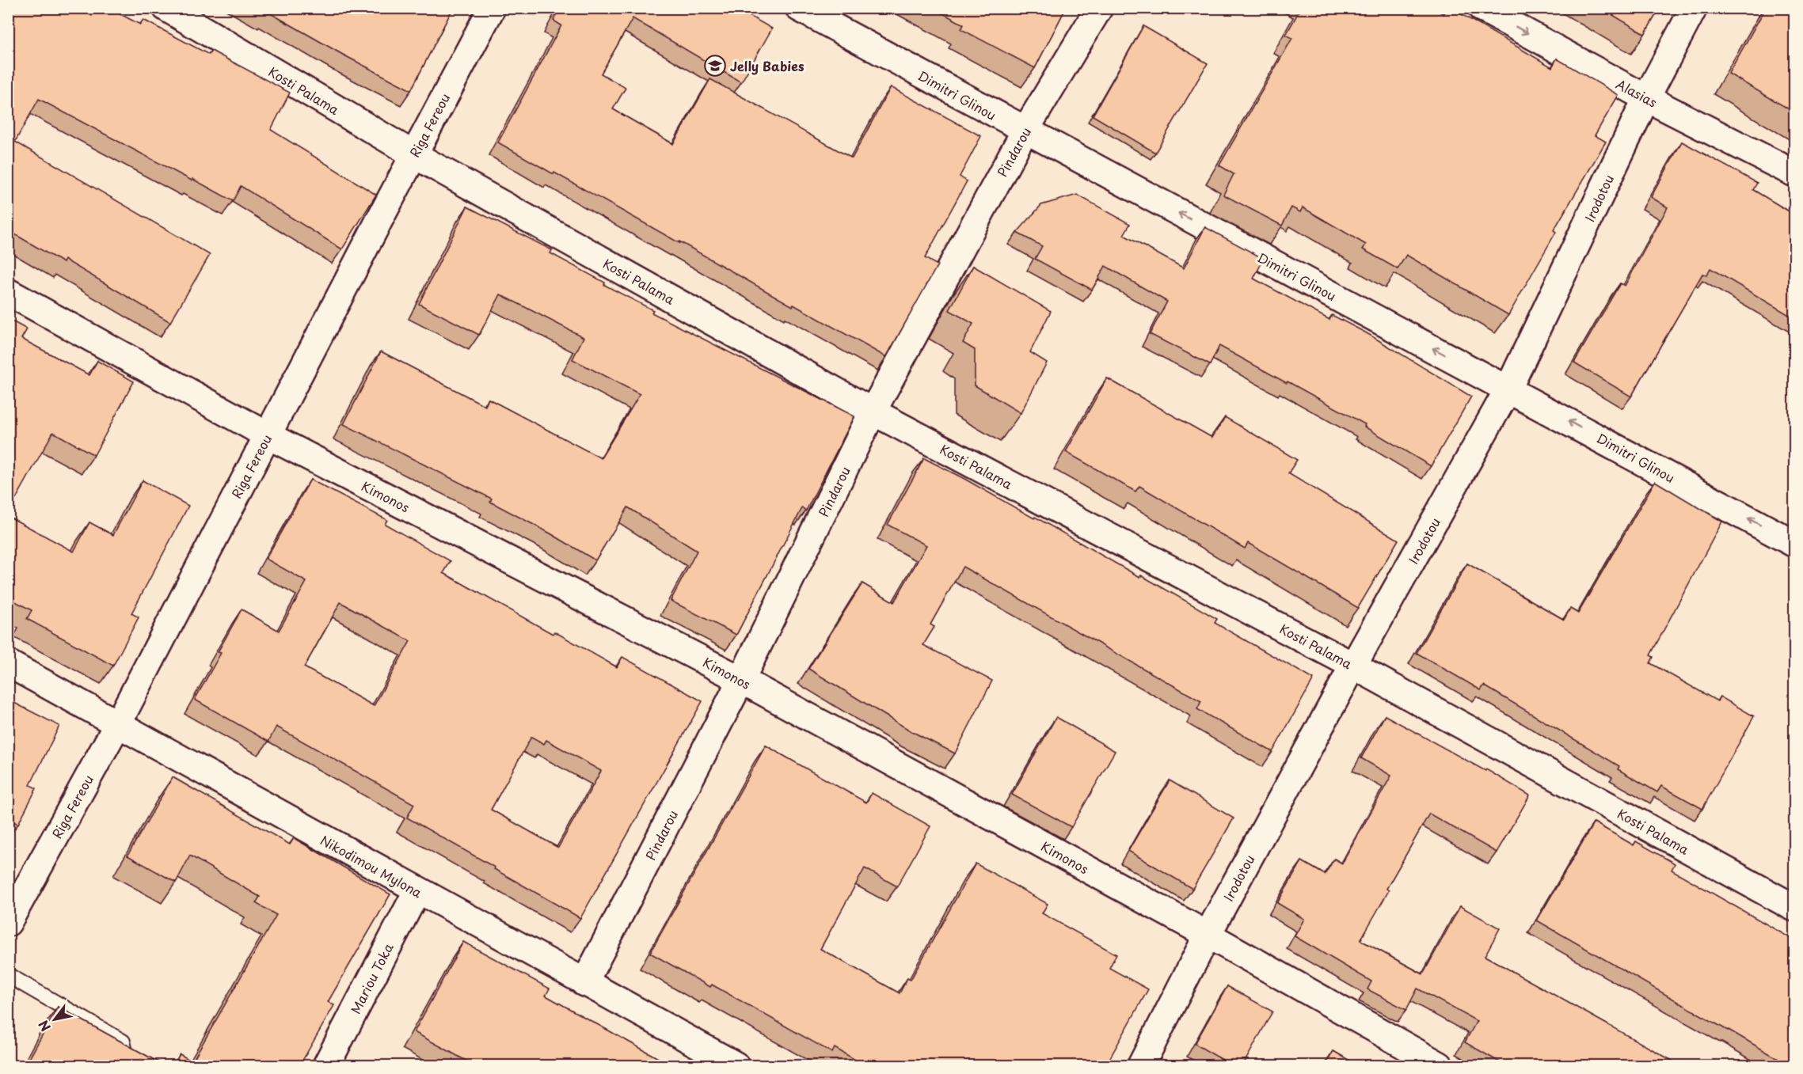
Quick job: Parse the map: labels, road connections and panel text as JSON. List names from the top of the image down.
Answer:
{
  "streets": {
    "street": [
      "Kosti Palama",
      "Alasias",
      "Dimitri Glinou",
      "Riga Fereou",
      "Pindarou",
      "Irodotou",
      "Kimonos",
      "Nikodimou Mylona",
      "Mariou Toka"
    ]
  },
  "crossings": [
    ["Kosti Palama", "Riga Fereou"],
    ["Kosti Palama", "Pindarou"],
    ["Kosti Palama", "Irodotou"],
    ["Alasias", "Irodotou"],
    ["Dimitri Glinou", "Pindarou"],
    ["Dimitri Glinou", "Irodotou"],
    ["Riga Fereou", "Kimonos"],
    ["Riga Fereou", "Nikodimou Mylona"],
    ["Pindarou", "Kimonos"],
    ["Pindarou", "Nikodimou Mylona"],
    ["Irodotou", "Kimonos"],
    ["Nikodimou Mylona", "Mariou Toka"]
  ],
  "one_way": ["Alasias", "Dimitri Glinou"],
  "places": {
    "school or university": ["Jelly Babies"]
  },
  "north": "bottom left"
}
